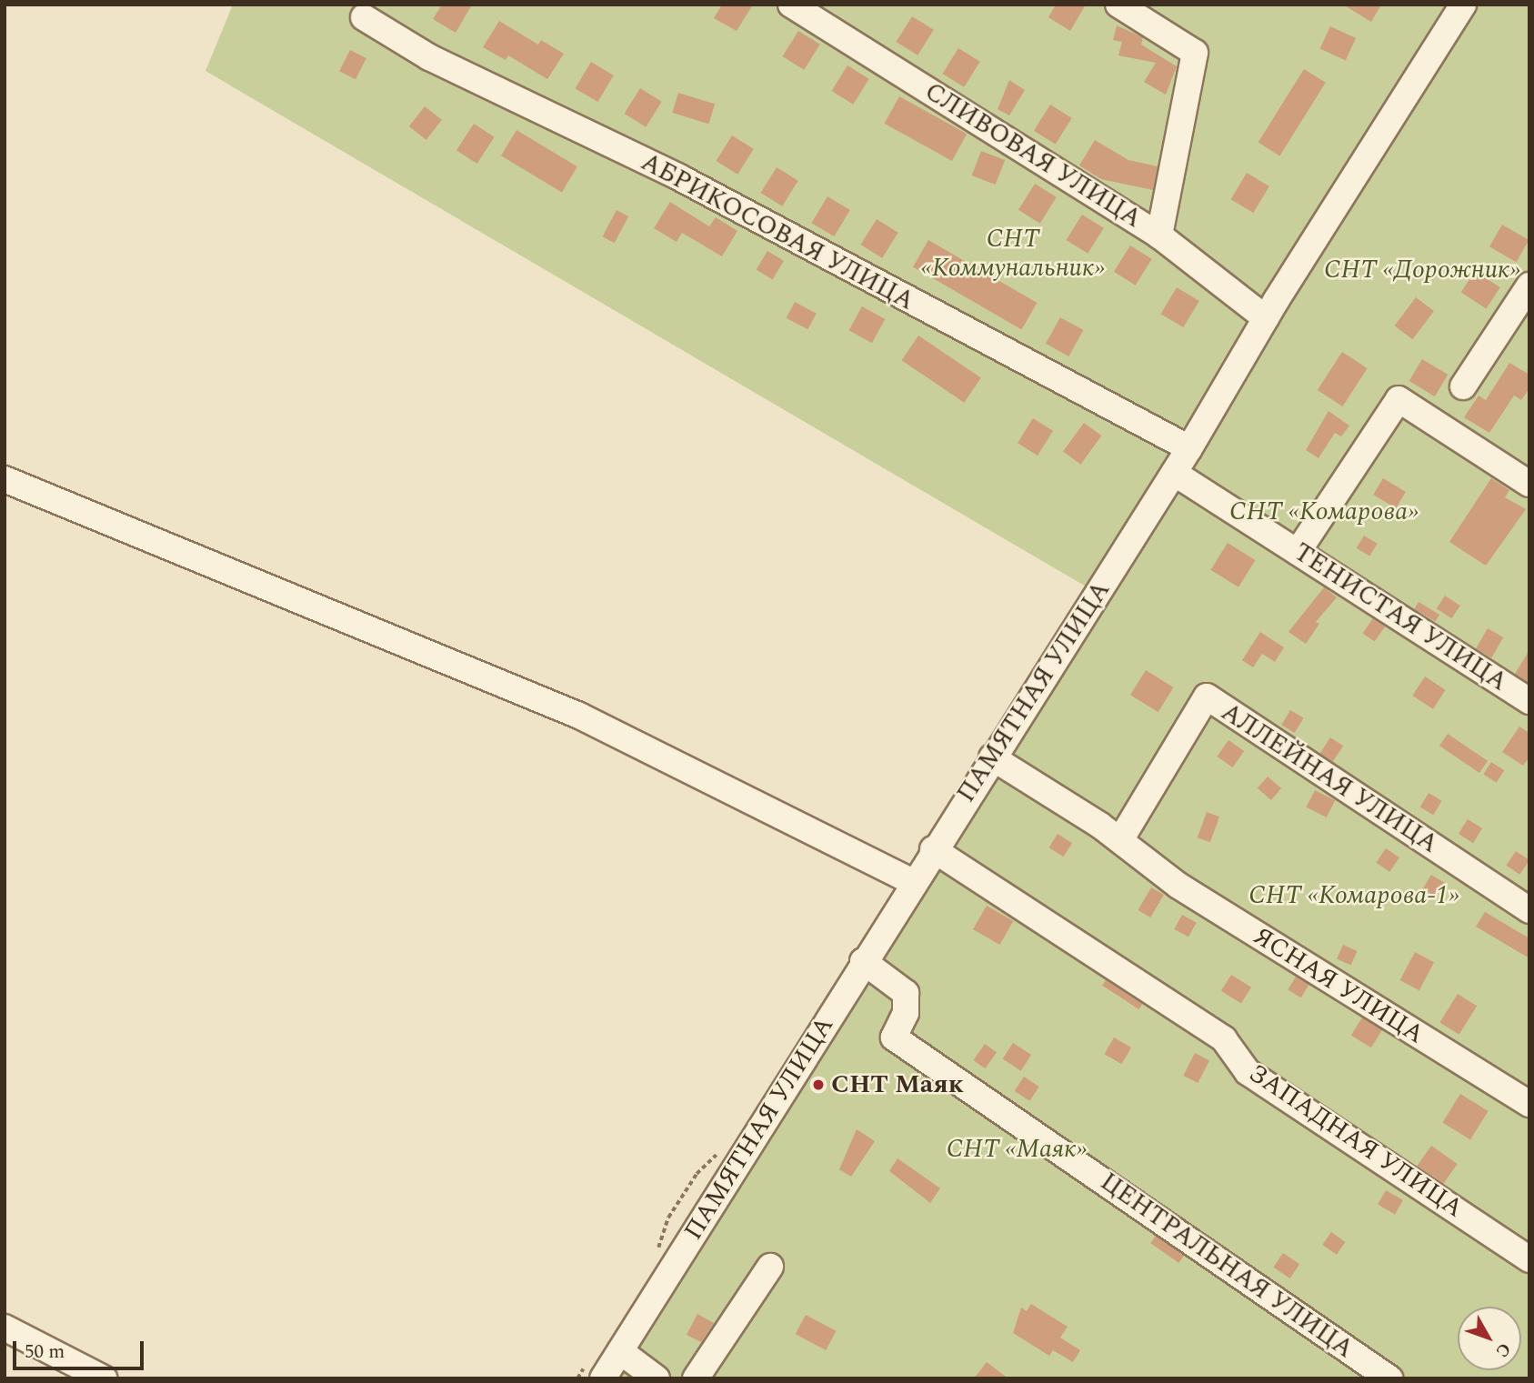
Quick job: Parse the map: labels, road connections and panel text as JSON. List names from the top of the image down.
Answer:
{
  "streets": {
    "street": [
      "СЛИВОВАЯ УЛИЦА",
      "АБРИКОСОВАЯ УЛИЦА",
      "ТЕНИСТАЯ УЛИЦА",
      "ПАМЯТНАЯ УЛИЦА",
      "АЛЛЕЙНАЯ УЛИЦА",
      "ЯСНАЯ УЛИЦА",
      "ЗАПАДНАЯ УЛИЦА",
      "ЦЕНТРАЛЬНАЯ УЛИЦА"
    ]
  },
  "crossings": [
    ["СЛИВОВАЯ УЛИЦА", "ПАМЯТНАЯ УЛИЦА"],
    ["АБРИКОСОВАЯ УЛИЦА", "ПАМЯТНАЯ УЛИЦА"],
    ["ТЕНИСТАЯ УЛИЦА", "ПАМЯТНАЯ УЛИЦА"],
    ["ПАМЯТНАЯ УЛИЦА", "ЯСНАЯ УЛИЦА"],
    ["ПАМЯТНАЯ УЛИЦА", "ЗАПАДНАЯ УЛИЦА"],
    ["ПАМЯТНАЯ УЛИЦА", "ЦЕНТРАЛЬНАЯ УЛИЦА"],
    ["АЛЛЕЙНАЯ УЛИЦА", "ЯСНАЯ УЛИЦА"]
  ],
  "parks": [
    "СНТ «Коммунальник»",
    "СНТ «Дорожник»",
    "СНТ «Комарова»",
    "СНТ «Комарова-1»",
    "СНТ «Маяк»"
  ],
  "places": ["СНТ Маяк"],
  "scale_bar": "50 m",
  "north": "bottom right"
}
